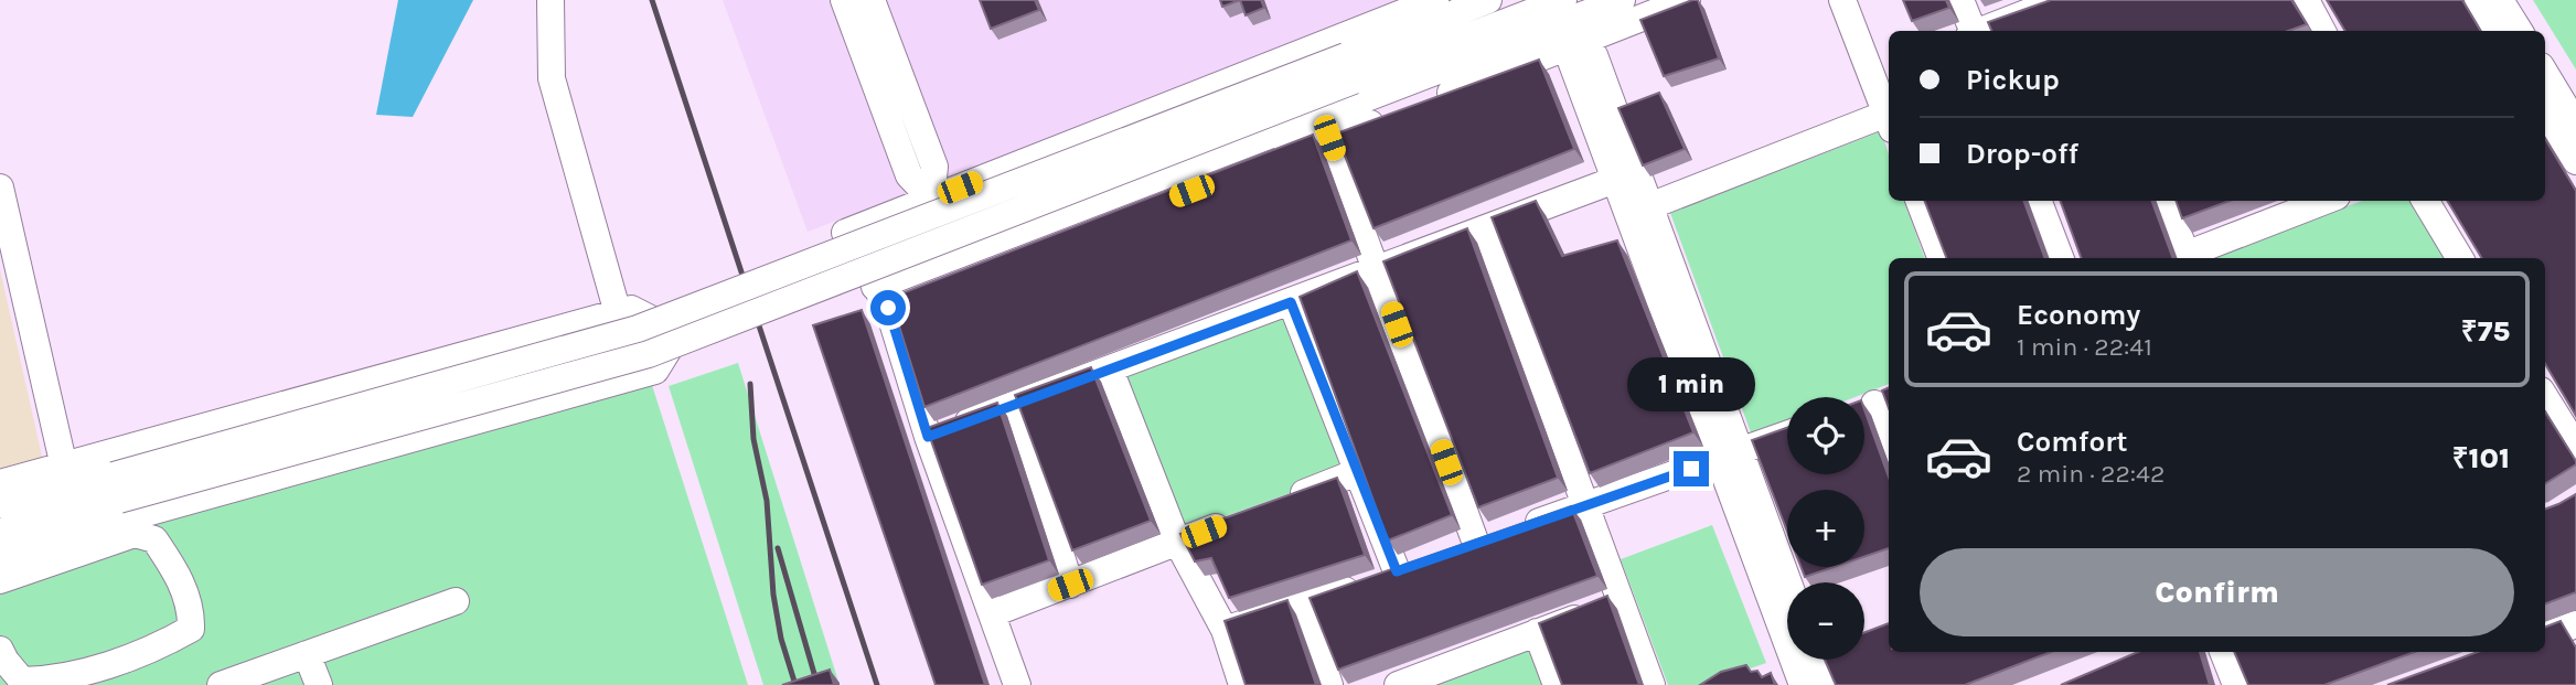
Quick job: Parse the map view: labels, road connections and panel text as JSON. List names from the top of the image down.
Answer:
{
  "page": {
    "banner": ["Pickup", "Drop-off"],
    "list": [
      {
        "name": "Economy",
        "note": "1 min · 22:41",
        "value": "₹75"
      },
      {
        "name": "Comfort",
        "note": "2 min · 22:42",
        "value": "₹101"
      }
    ],
    "bubble": "1 min",
    "map_buttons": ["+", "−"],
    "buttons": "Confirm"
  }
}
